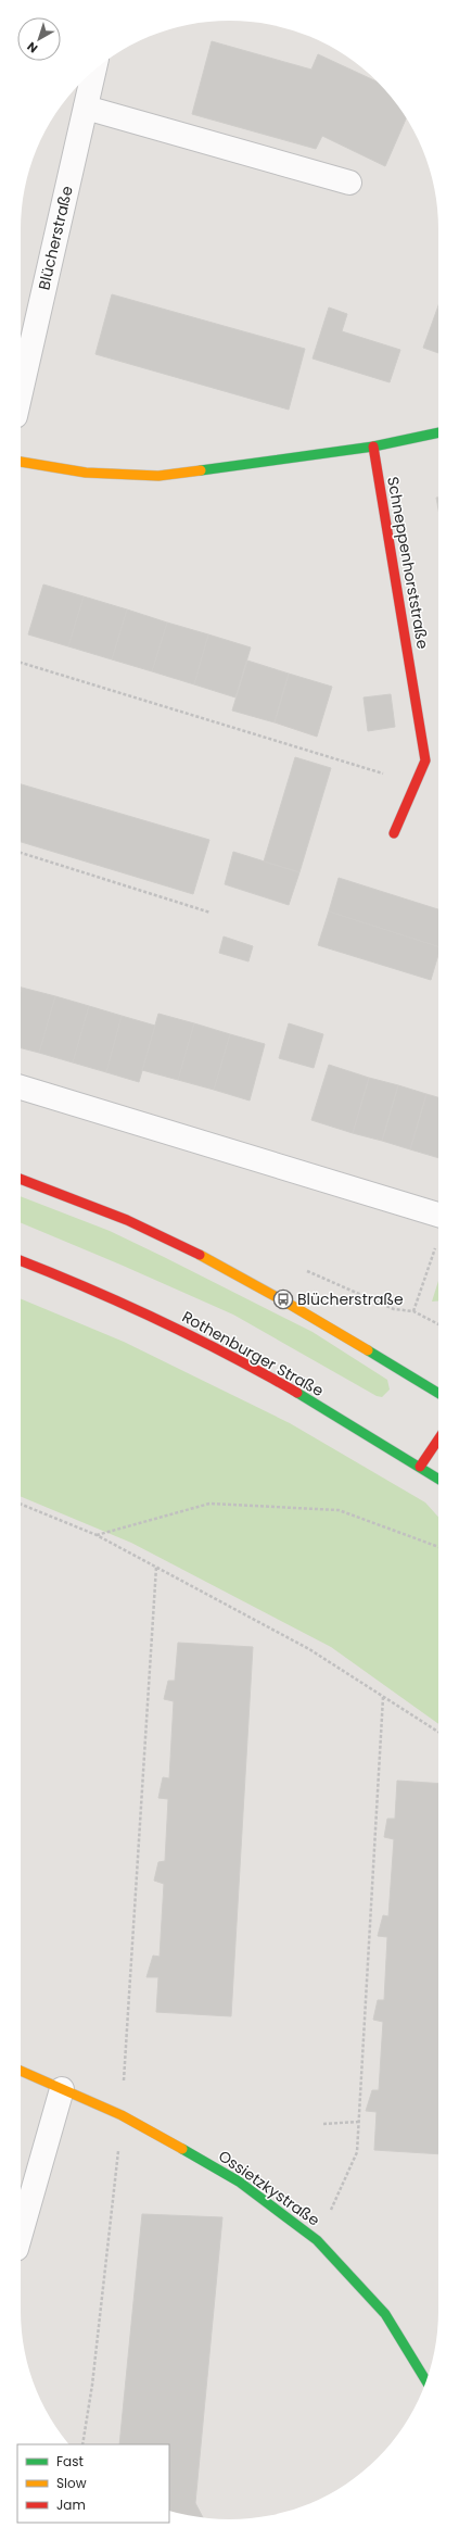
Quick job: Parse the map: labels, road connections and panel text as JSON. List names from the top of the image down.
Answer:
{
  "streets": {
    "street": [
      "Blücherstraße",
      "Schneppenhorststraße",
      "Rothenburger Straße",
      "Ossietzkystraße"
    ]
  },
  "places": {
    "bus stop": ["Blücherstraße"]
  },
  "legend": ["Fast", "Slow", "Jam"],
  "north": "bottom left"
}
